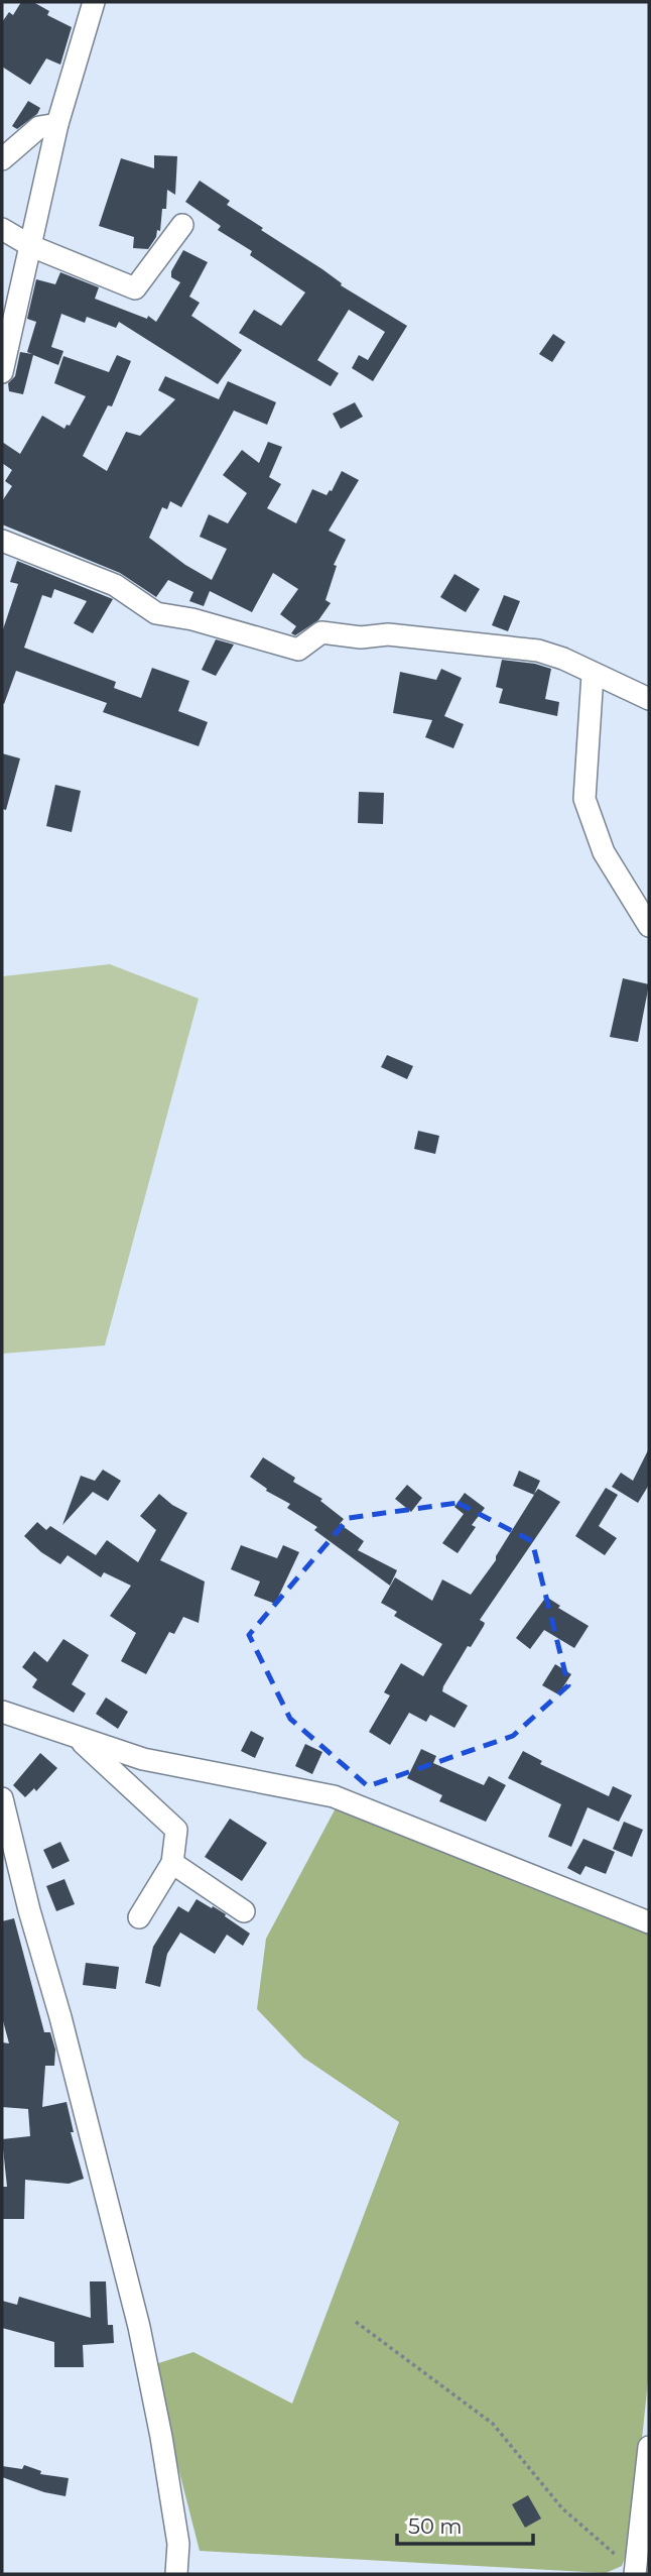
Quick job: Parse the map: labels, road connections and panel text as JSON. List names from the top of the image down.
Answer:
{
  "scale_bar": "50 m"
}
